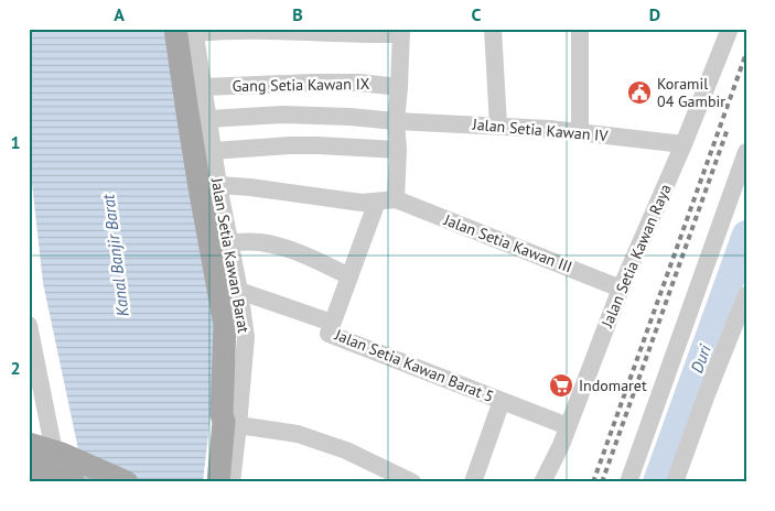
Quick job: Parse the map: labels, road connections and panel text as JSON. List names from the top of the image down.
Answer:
{
  "streets": {
    "main road": ["Jalan Setia Kawan Barat"],
    "street": [
      "Gang Setia Kawan IX",
      "Jalan Setia Kawan IV",
      "Jalan Setia Kawan III",
      "Jalan Setia Kawan Raya",
      "Jalan Setia Kawan Barat 5"
    ]
  },
  "crossings": [
    ["Gang Setia Kawan IX", "Jalan Setia Kawan Barat"],
    ["Jalan Setia Kawan IV", "Jalan Setia Kawan Barat"],
    ["Jalan Setia Kawan IV", "Jalan Setia Kawan Raya"],
    ["Jalan Setia Kawan III", "Jalan Setia Kawan Raya"],
    ["Jalan Setia Kawan Raya", "Jalan Setia Kawan Barat 5"]
  ],
  "water": ["Kanal Banjir Barat", "Duri"],
  "places": {
    "public building": ["Koramil 04 Gambir"],
    "supermarket": ["Indomaret"]
  },
  "grid": {
    "columns": [
      "A",
      "B",
      "C",
      "D"
    ],
    "rows": ["1", "2"]
  }
}
